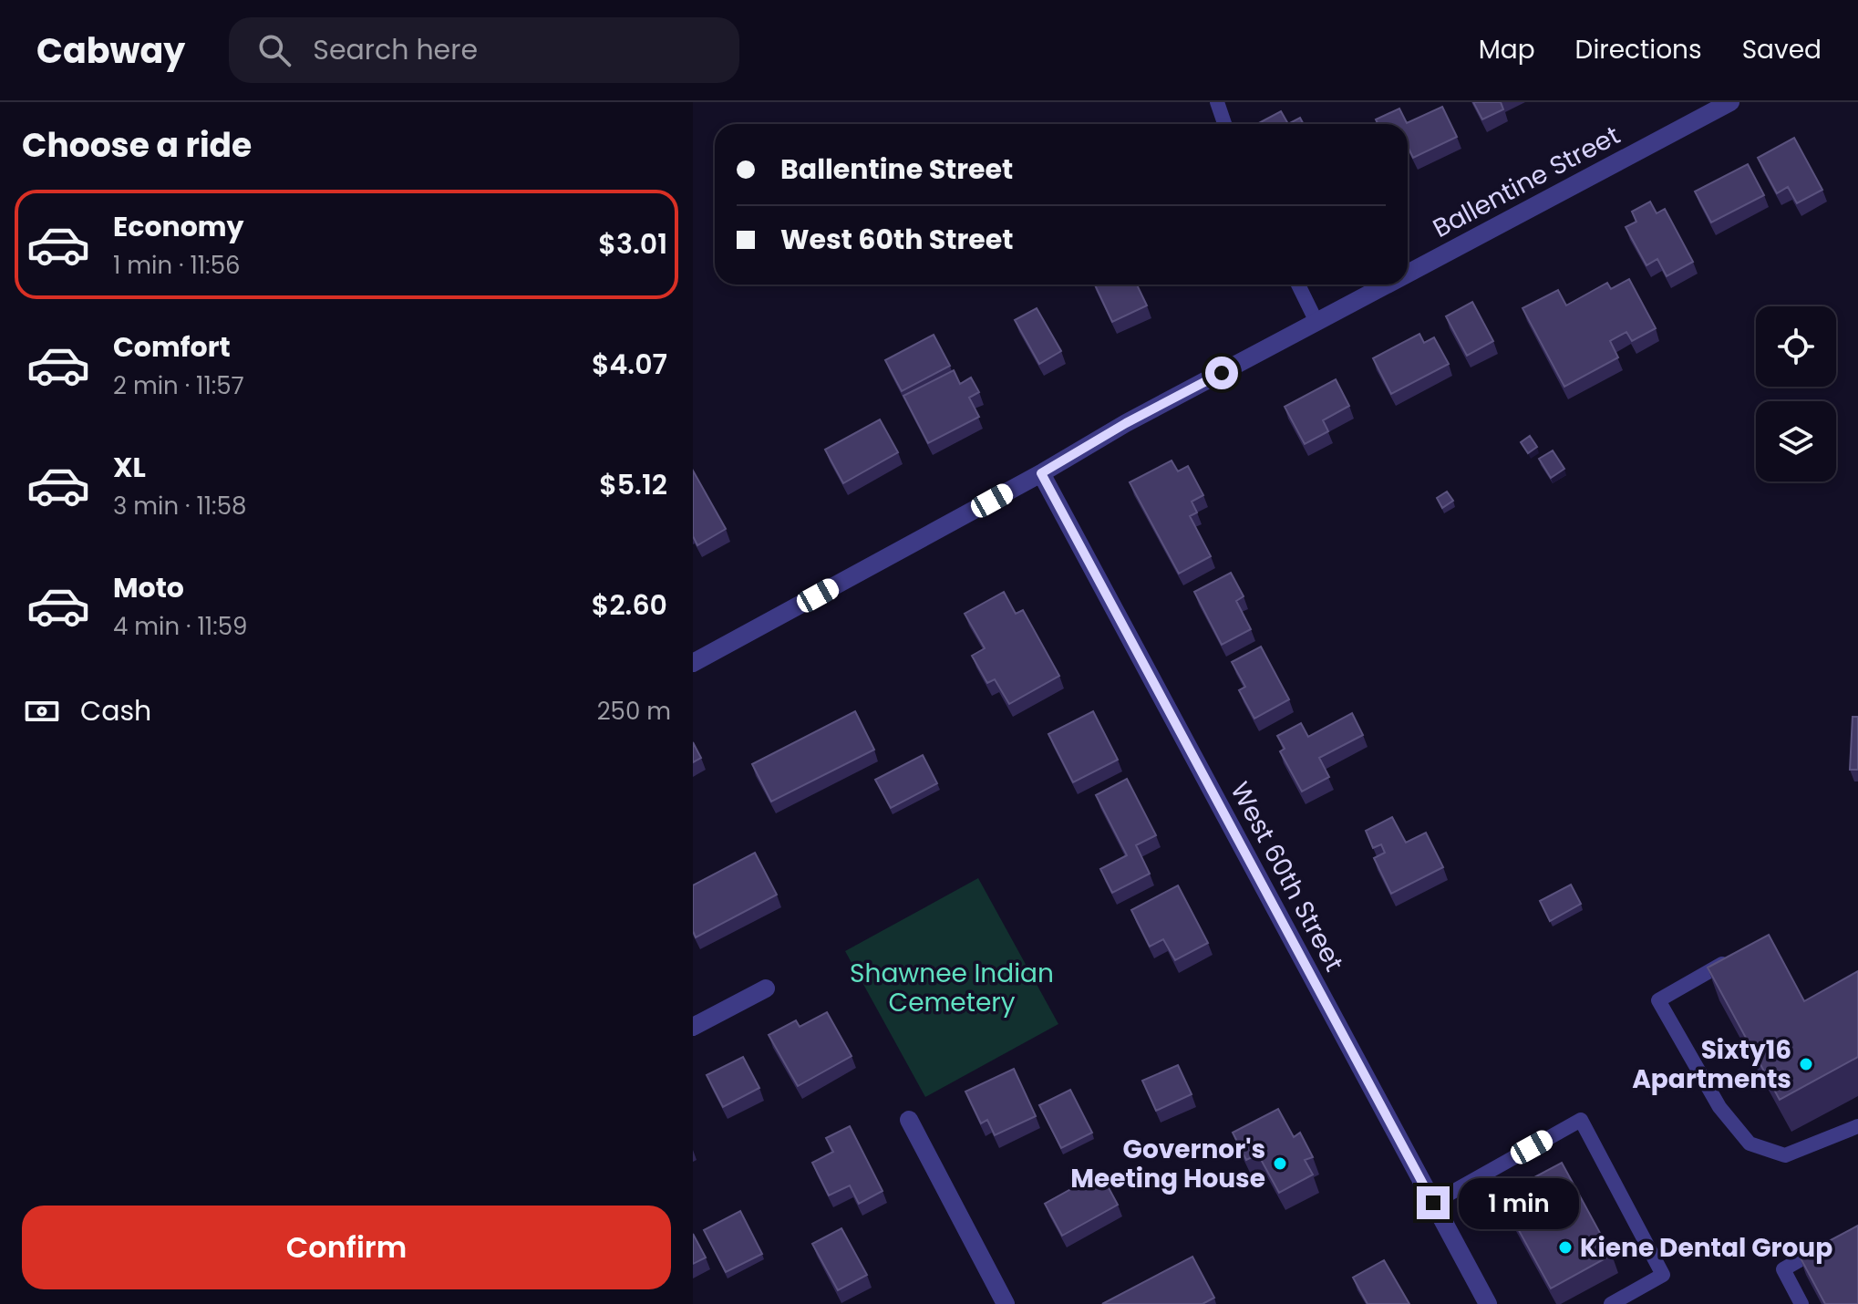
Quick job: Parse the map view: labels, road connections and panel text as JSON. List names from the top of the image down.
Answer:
{
  "streets": {
    "street": ["Ballentine Street", "West 60th Street"]
  },
  "crossings": [
    ["Ballentine Street", "West 60th Street"]
  ],
  "parks": ["Shawnee Indian Cemetery"],
  "places": ["Sixty16 Apartments", "Governor's Meeting House", "Kiene Dental Group"],
  "page": {
    "header": "Cabway",
    "search": "Search here",
    "nav": ["Map", "Directions", "Saved"],
    "heading": "Choose a ride",
    "banner": ["Ballentine Street", "West 60th Street"],
    "list": [
      {
        "name": "Economy",
        "note": "1 min · 11:56",
        "value": "$3.01"
      },
      {
        "name": "Comfort",
        "note": "2 min · 11:57",
        "value": "$4.07"
      },
      {
        "name": "XL",
        "note": "3 min · 11:58",
        "value": "$5.12"
      },
      {
        "name": "Moto",
        "note": "4 min · 11:59",
        "value": "$2.60"
      }
    ],
    "pay": ["Cash", "250 m"],
    "bubble": "1 min",
    "buttons": "Confirm"
  }
}
